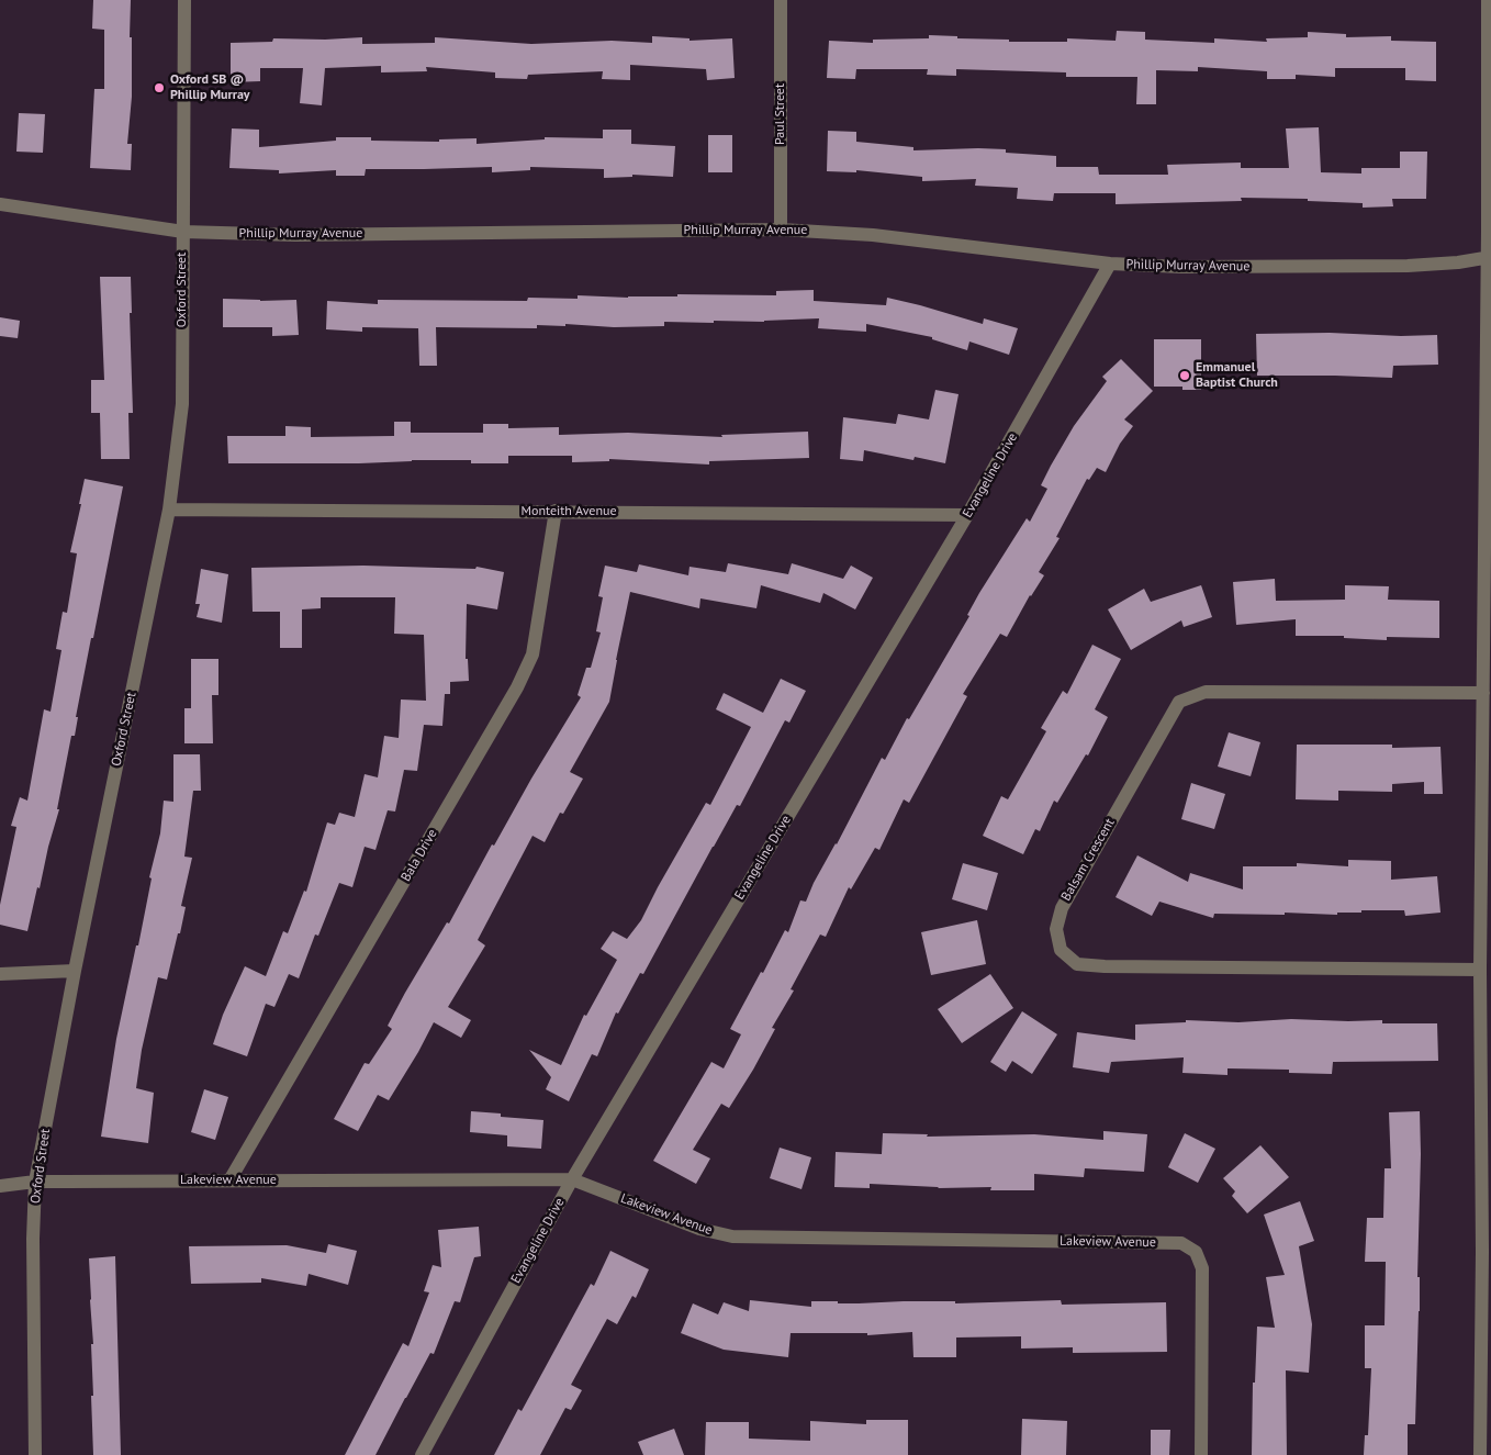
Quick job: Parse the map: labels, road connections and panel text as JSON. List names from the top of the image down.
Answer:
{
  "streets": {
    "street": [
      "Paul Street",
      "Phillip Murray Avenue",
      "Oxford Street",
      "Evangeline Drive",
      "Monteith Avenue",
      "Bala Drive",
      "Balsam Crescent",
      "Lakeview Avenue"
    ]
  },
  "crossings": [
    ["Paul Street", "Phillip Murray Avenue"],
    ["Phillip Murray Avenue", "Oxford Street"],
    ["Phillip Murray Avenue", "Evangeline Drive"],
    ["Oxford Street", "Monteith Avenue"],
    ["Oxford Street", "Lakeview Avenue"],
    ["Evangeline Drive", "Monteith Avenue"],
    ["Evangeline Drive", "Lakeview Avenue"],
    ["Monteith Avenue", "Bala Drive"],
    ["Bala Drive", "Lakeview Avenue"]
  ],
  "places": ["Oxford SB @ Phillip Murray", "Emmanuel Baptist Church"]
}
